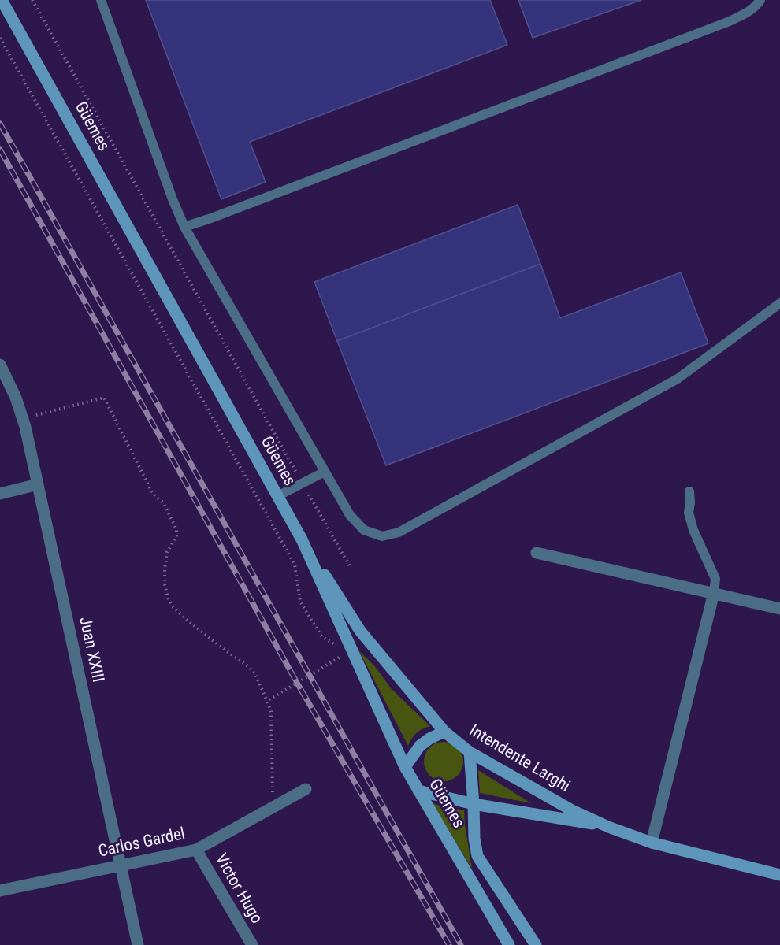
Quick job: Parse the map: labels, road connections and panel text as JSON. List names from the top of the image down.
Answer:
{
  "streets": {
    "main road": ["Güemes", "Intendente Larghi"],
    "street": ["Juan XXIII", "Carlos Gardel", "Víctor Hugo"]
  },
  "crossings": [
    ["Güemes", "Intendente Larghi"],
    ["Juan XXIII", "Carlos Gardel"],
    ["Carlos Gardel", "Víctor Hugo"]
  ]
}
